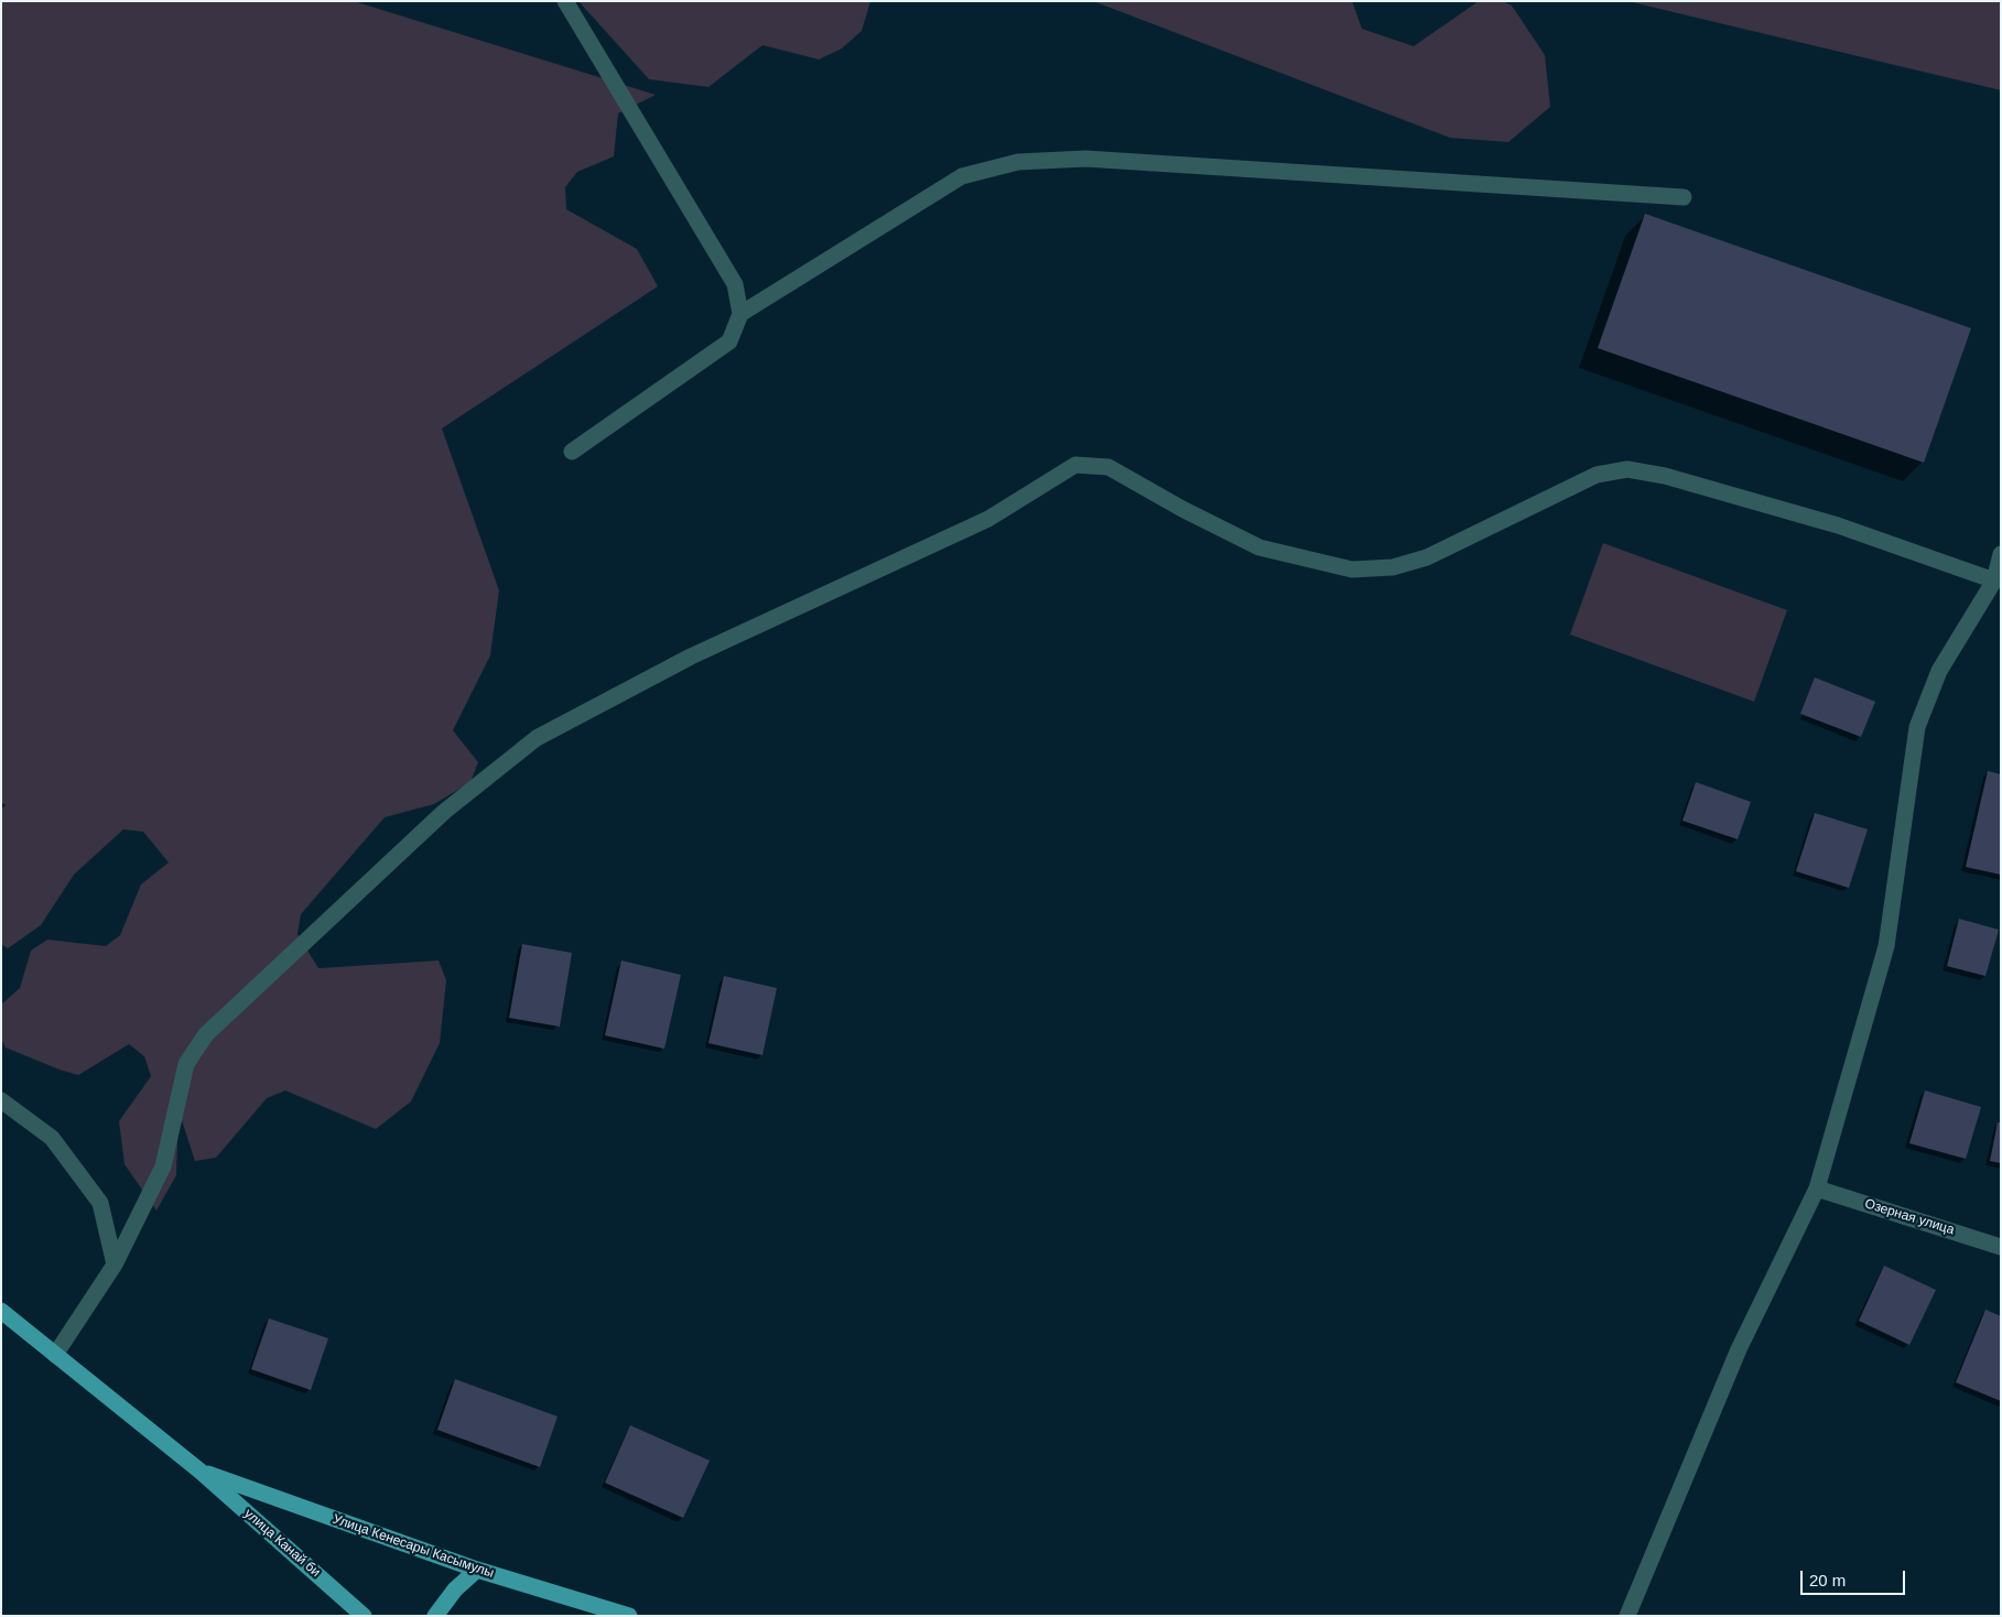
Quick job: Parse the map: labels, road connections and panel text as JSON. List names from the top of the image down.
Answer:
{
  "streets": {
    "main road": ["улица Канай би", "Улица Кенесары Касымулы"],
    "street": ["Озерная улица"]
  },
  "crossings": [
    ["улица Канай би", "Улица Кенесары Касымулы"]
  ],
  "scale_bar": "20 m"
}
